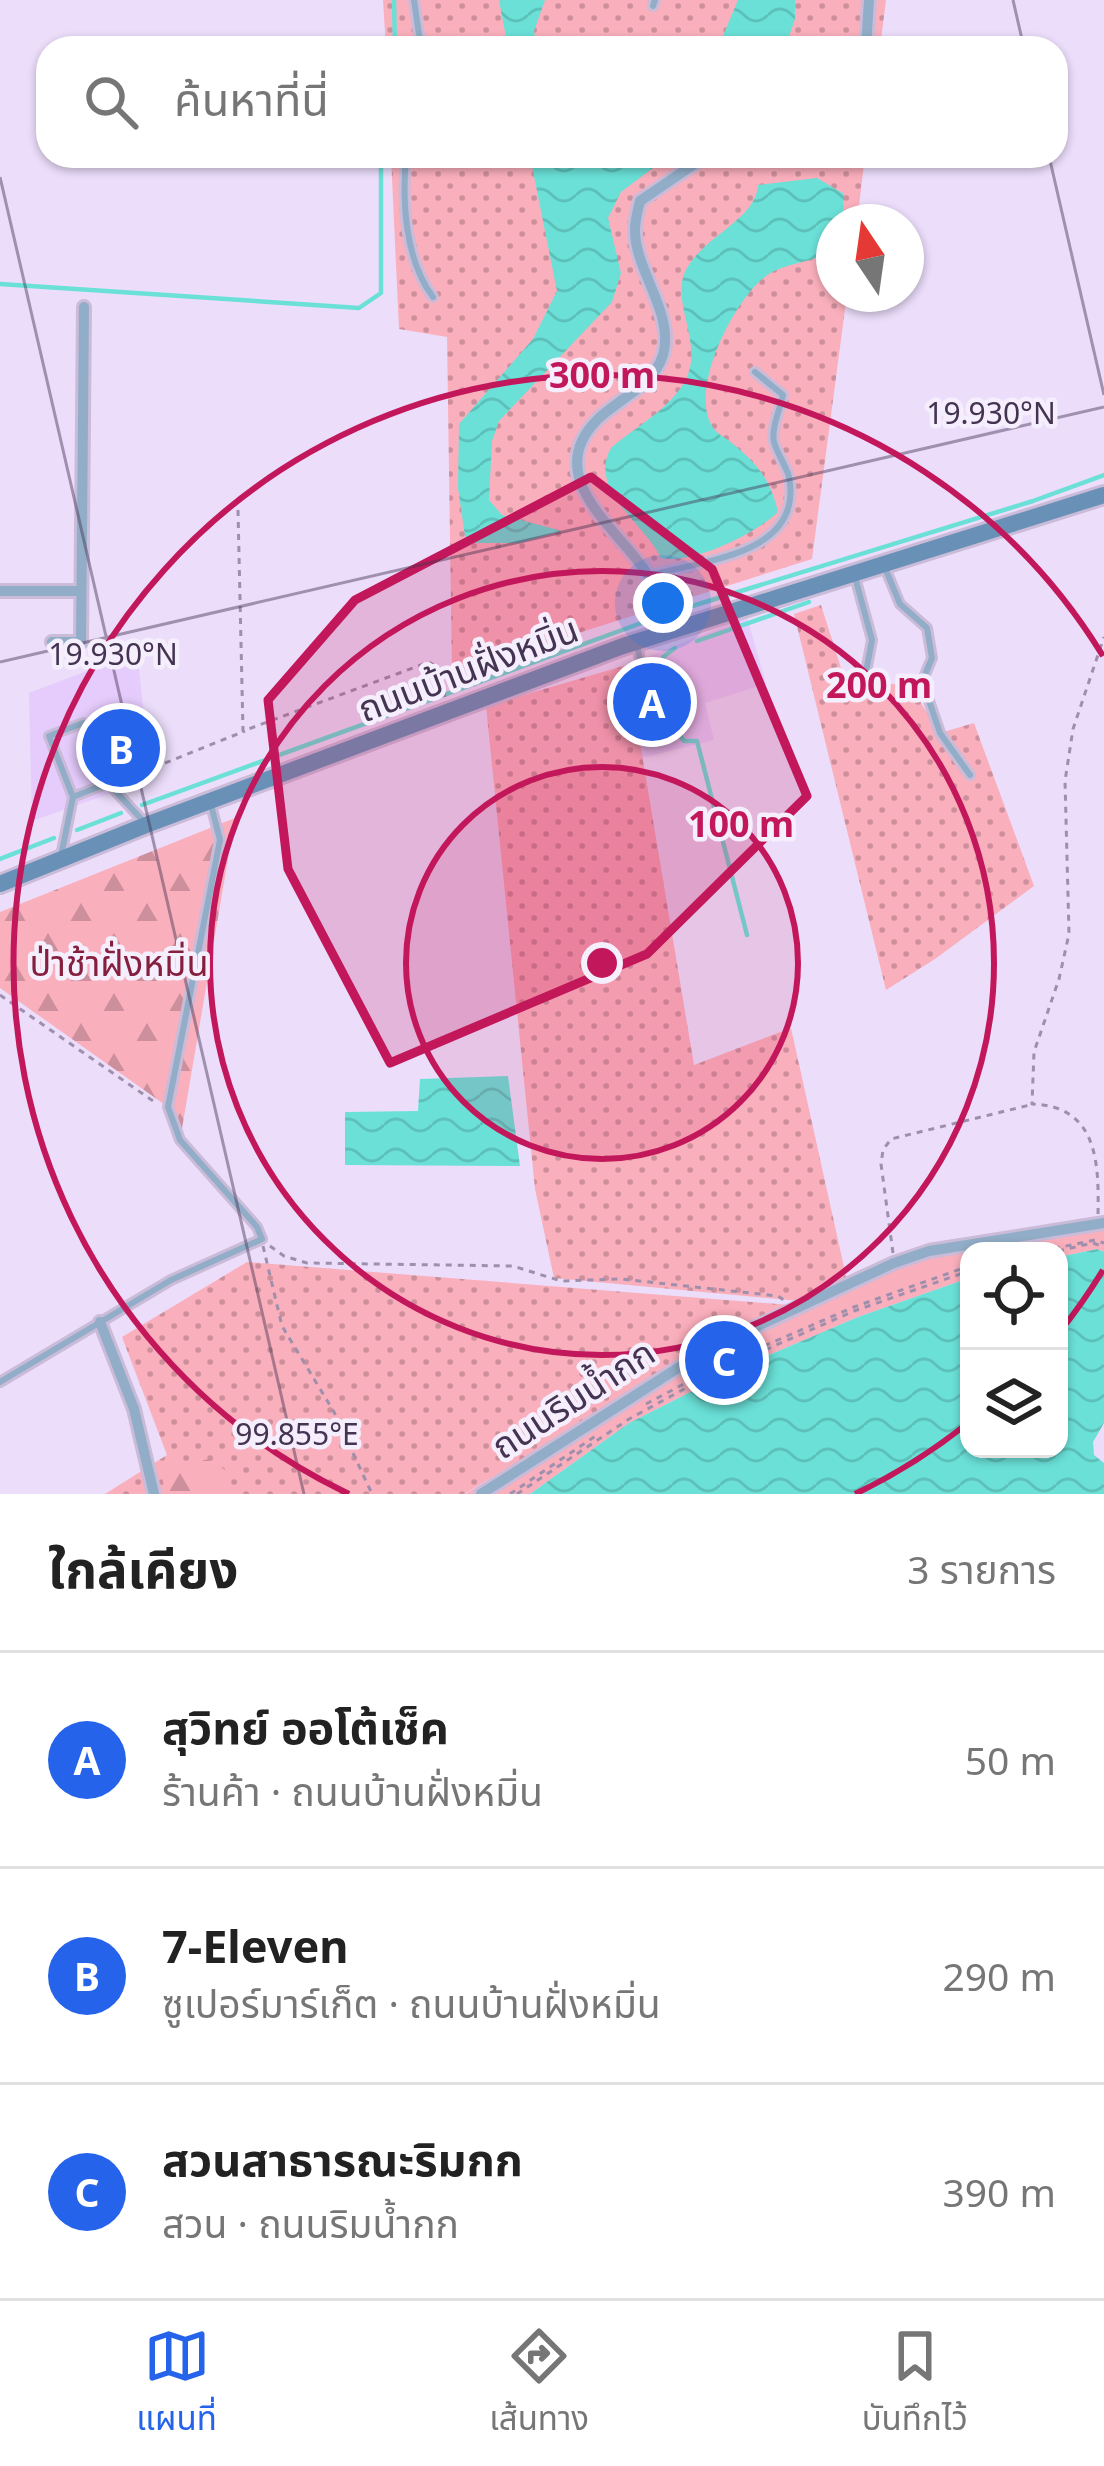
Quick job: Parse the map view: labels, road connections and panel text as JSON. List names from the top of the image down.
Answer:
{
  "streets": {
    "street": ["ถนนบ้านฝั่งหมิ่น", "ถนนริมน้ำกก"]
  },
  "parks": ["ป่าช้าฝั่งหมิ่น"],
  "north": "top",
  "page": {
    "search": "ค้นหาที่นี่",
    "pins": ["A", "B", "C"],
    "heading": ["ใกล้เคียง", "3 รายการ"],
    "list": [
      {
        "mark": "A",
        "name": "สุวิทย์ ออโต้เช็ค",
        "note": "ร้านค้า · ถนนบ้านฝั่งหมิ่น",
        "value": "50 m"
      },
      {
        "mark": "B",
        "name": "7-Eleven",
        "note": "ซูเปอร์มาร์เก็ต · ถนนบ้านฝั่งหมิ่น",
        "value": "290 m"
      },
      {
        "mark": "C",
        "name": "สวนสาธารณะริมกก",
        "note": "สวน · ถนนริมน้ำกก",
        "value": "390 m"
      }
    ],
    "nav": ["แผนที่", "เส้นทาง", "บันทึกไว้"]
  },
  "coordinates": ["19.930°N", "99.855°E"],
  "rings": ["300 m", "200 m", "100 m"]
}
